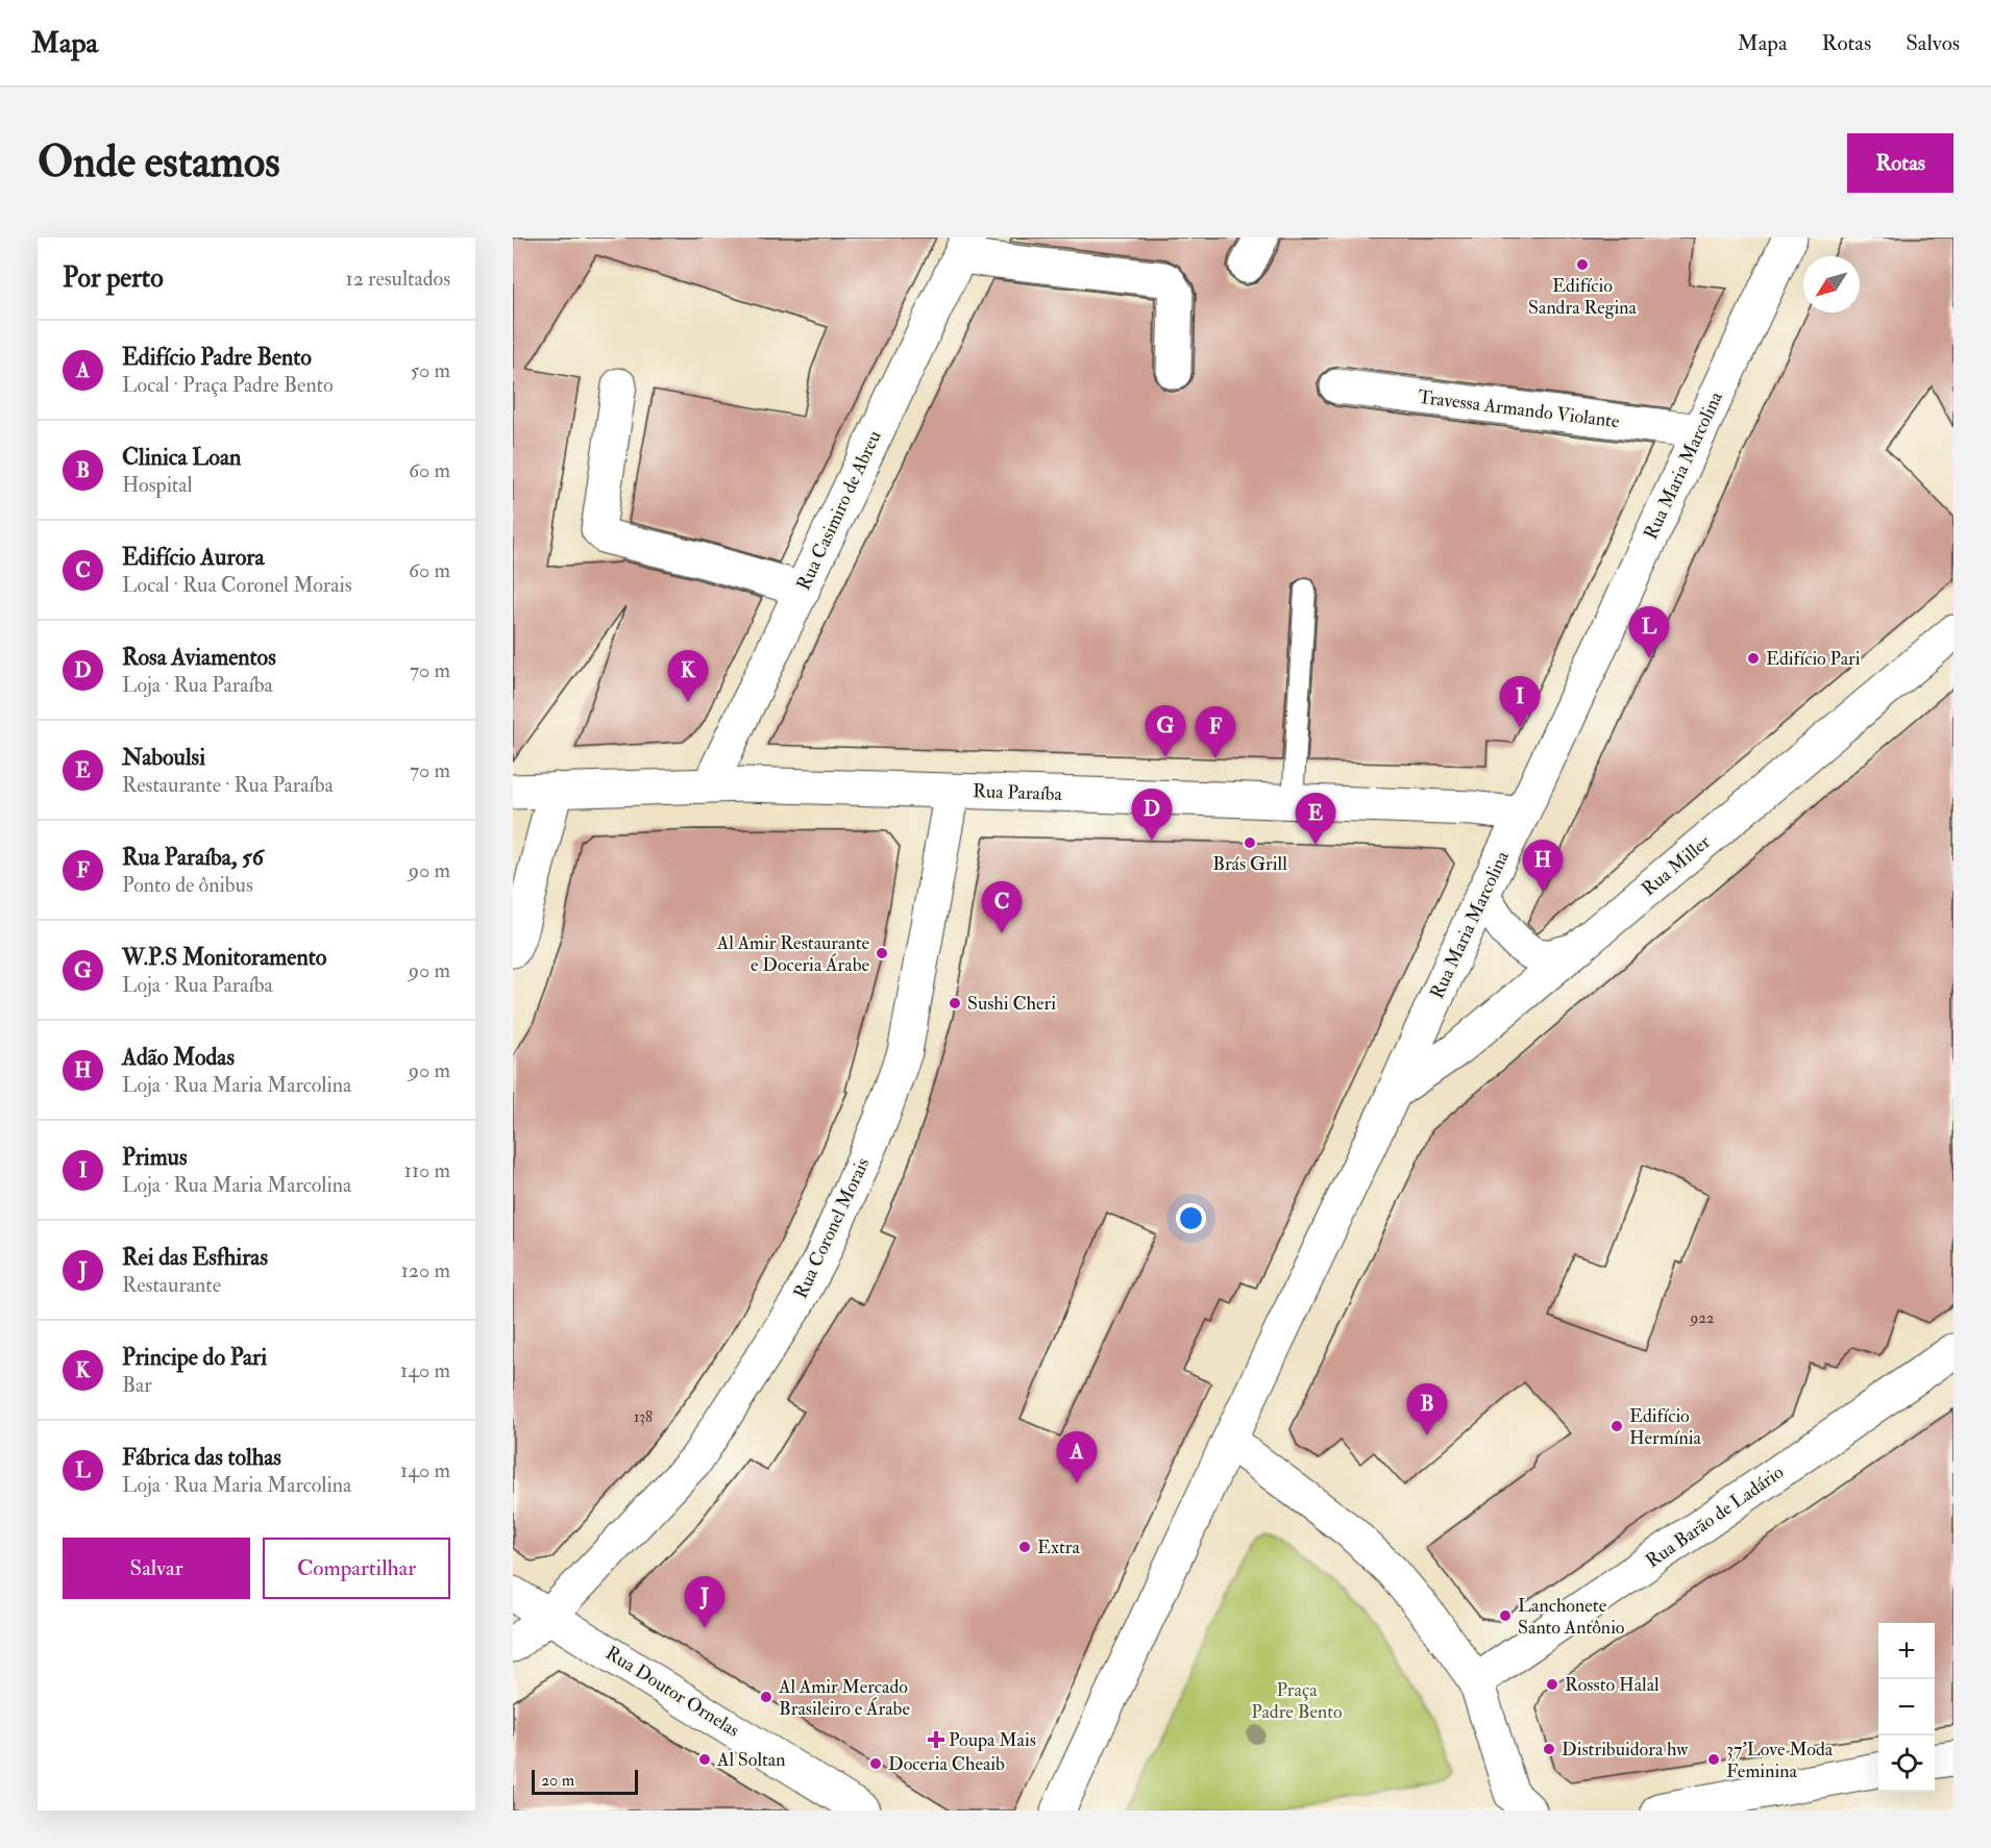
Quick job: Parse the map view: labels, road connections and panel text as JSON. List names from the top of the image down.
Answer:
{
  "streets": {
    "main road": [
      "Travessa Armando Violante",
      "Rua Maria Marcolina",
      "Rua Casimiro de Abreu",
      "Rua Paraíba",
      "Rua Miller",
      "Rua Coronel Morais",
      "Rua Barão de Ladário",
      "Rua Doutor Ornelas"
    ]
  },
  "crossings": [
    ["Travessa Armando Violante", "Rua Maria Marcolina"],
    ["Rua Maria Marcolina", "Rua Paraíba"],
    ["Rua Maria Marcolina", "Rua Miller"],
    ["Rua Casimiro de Abreu", "Rua Paraíba"],
    ["Rua Paraíba", "Rua Coronel Morais"],
    ["Rua Coronel Morais", "Rua Doutor Ornelas"]
  ],
  "parks": ["Praça Padre Bento"],
  "places": {
    "other": [
      "Edifício Sandra Regina",
      "Edifício Pari",
      "Brás Grill",
      "Al Amir Restaurante e Doceria Árabe",
      "Sushi Cheri",
      "Edifício Hermínia",
      "Extra",
      "Lanchonete Santo Antônio",
      "Rossto Halal",
      "Al Amir Mercado Brasileiro e Árabe",
      "Distribuidora hw",
      "Al Soltan",
      "37'Love Moda Feminina",
      "Doceria Cheaib"
    ],
    "health": ["Poupa Mais"]
  },
  "house_numbers": ["922", "138"],
  "scale_bar": "20 m",
  "north": "bottom left",
  "page": {
    "header": "Mapa",
    "nav": ["Mapa", "Rotas", "Salvos"],
    "buttons": [
      "Rotas",
      ["Salvar", "Compartilhar"]
    ],
    "title": "Onde estamos",
    "heading": ["Por perto", "12 resultados"],
    "list": [
      {
        "mark": "A",
        "name": "Edifício Padre Bento",
        "note": "Local · Praça Padre Bento",
        "value": "50 m"
      },
      {
        "mark": "B",
        "name": "Clinica Loan",
        "note": "Hospital",
        "value": "60 m"
      },
      {
        "mark": "C",
        "name": "Edifício Aurora",
        "note": "Local · Rua Coronel Morais",
        "value": "60 m"
      },
      {
        "mark": "D",
        "name": "Rosa Aviamentos",
        "note": "Loja · Rua Paraíba",
        "value": "70 m"
      },
      {
        "mark": "E",
        "name": "Naboulsi",
        "note": "Restaurante · Rua Paraíba",
        "value": "70 m"
      },
      {
        "mark": "F",
        "name": "Rua Paraíba, 56",
        "note": "Ponto de ônibus",
        "value": "90 m"
      },
      {
        "mark": "G",
        "name": "W.P.S Monitoramento",
        "note": "Loja · Rua Paraíba",
        "value": "90 m"
      },
      {
        "mark": "H",
        "name": "Adão Modas",
        "note": "Loja · Rua Maria Marcolina",
        "value": "90 m"
      },
      {
        "mark": "I",
        "name": "Primus",
        "note": "Loja · Rua Maria Marcolina",
        "value": "110 m"
      },
      {
        "mark": "J",
        "name": "Rei das Esfhiras",
        "note": "Restaurante",
        "value": "120 m"
      },
      {
        "mark": "K",
        "name": "Principe do Pari",
        "note": "Bar",
        "value": "140 m"
      },
      {
        "mark": "L",
        "name": "Fábrica das tolhas",
        "note": "Loja · Rua Maria Marcolina",
        "value": "140 m"
      }
    ],
    "pins": [
      "L",
      "K",
      "I",
      "G",
      "F",
      "D",
      "E",
      "H",
      "C",
      "B",
      "A",
      "J"
    ],
    "map_buttons": ["+", "−"],
    "scale": "20 m"
  }
}
